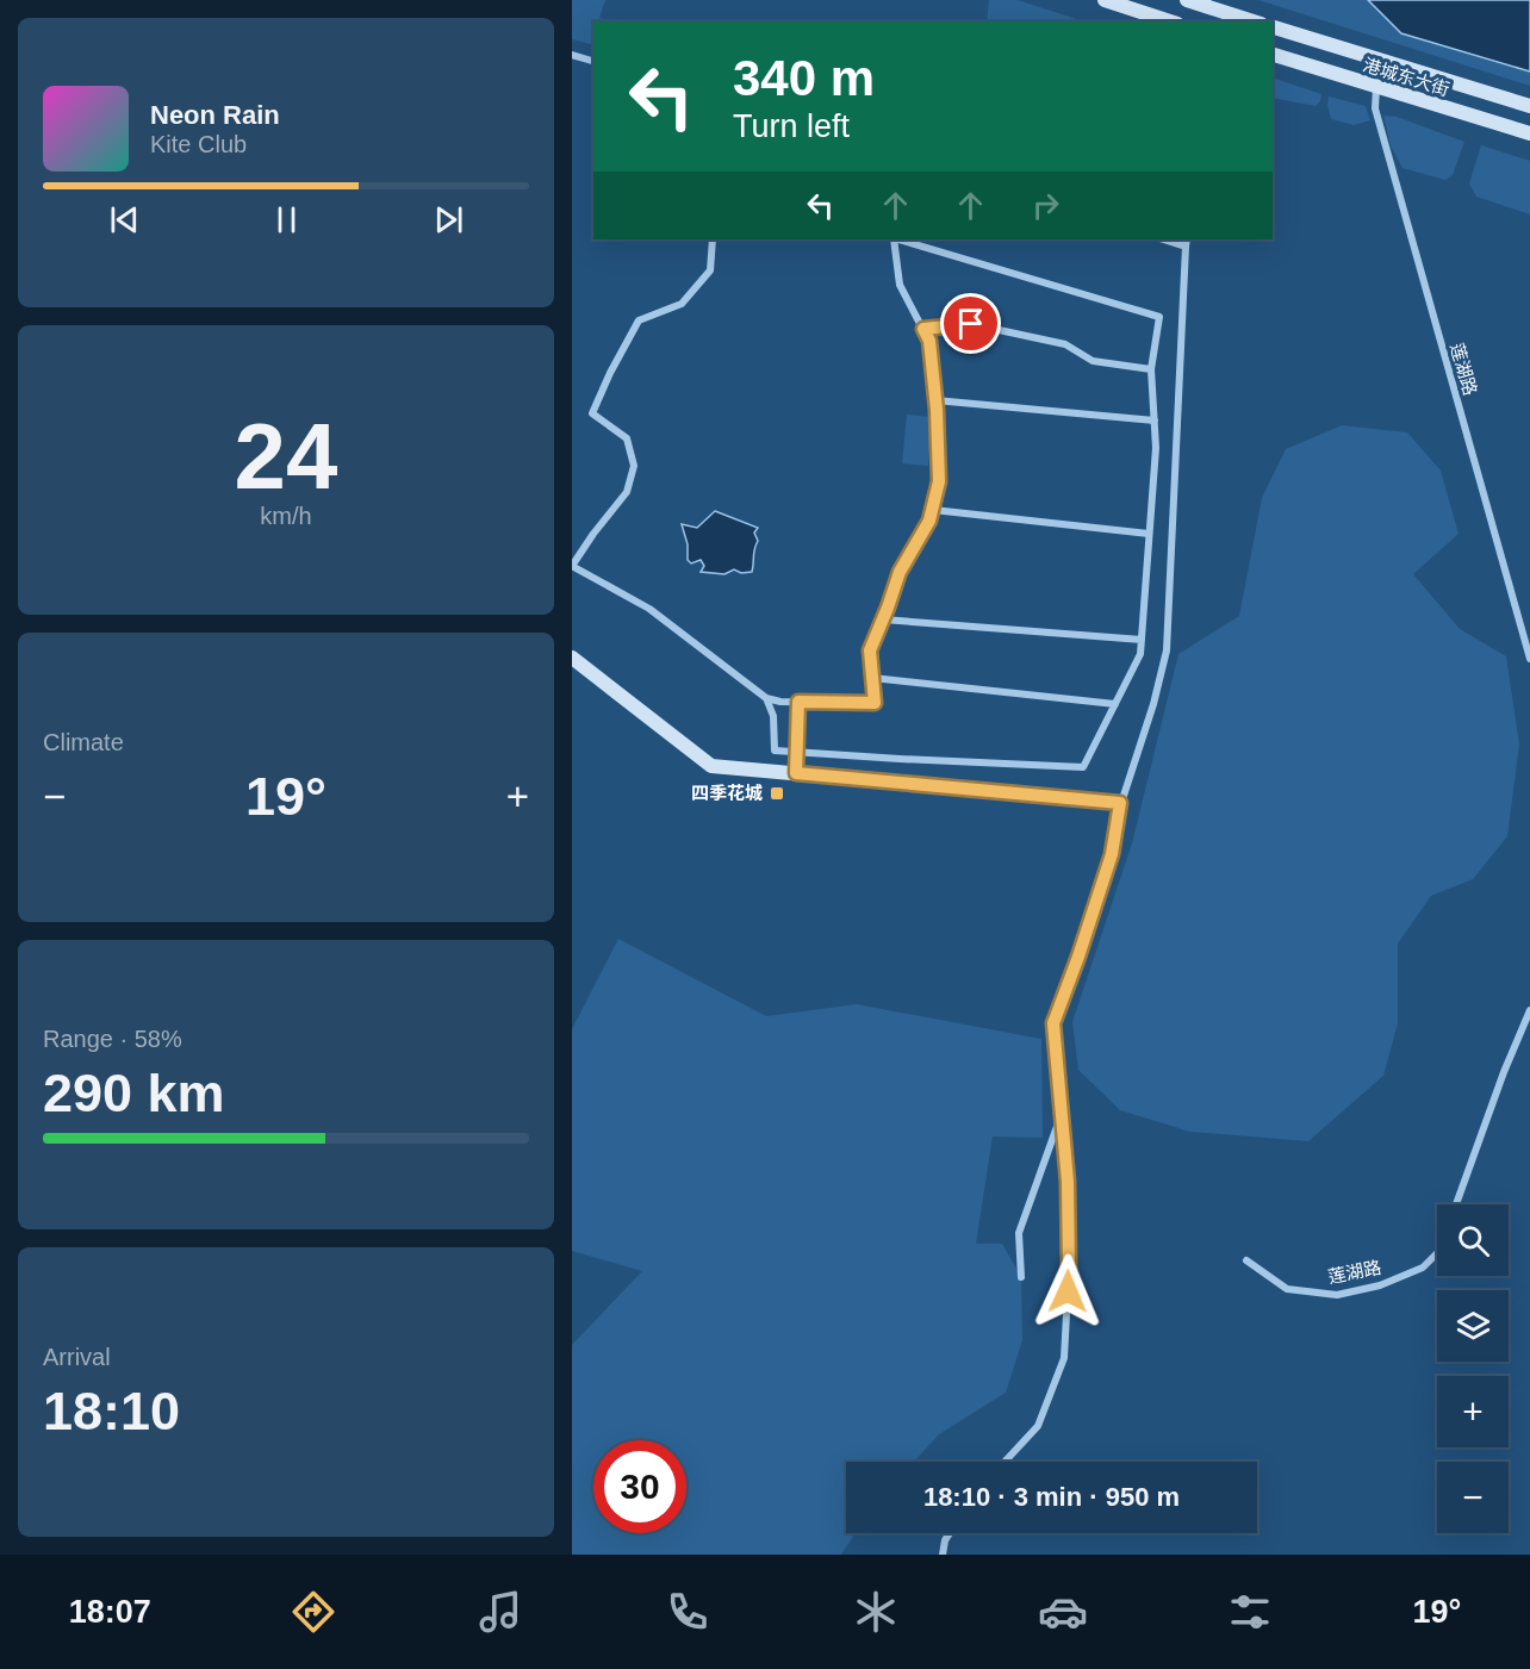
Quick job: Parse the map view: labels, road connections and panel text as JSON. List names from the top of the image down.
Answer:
{
  "streets": {
    "main road": ["港城东大街"],
    "street": ["莲湖路"]
  },
  "crossings": [
    ["港城东大街", "莲湖路"]
  ],
  "places": {
    "transit": ["四季花城"]
  },
  "page": {
    "turn": ["340 m", "Turn left"],
    "song": ["Neon Rain", "Kite Club"],
    "tile": [
      ["24", "km/h"],
      "Climate",
      ["Range · 58%", "290 km"],
      ["Arrival", "18:10"]
    ],
    "heat": ["−", "19°", "+"],
    "map_buttons": ["+", "−"],
    "limit": "30",
    "trip": "18:10 · 3 min · 950 m",
    "tabs": ["18:07", "19°"]
  }
}
